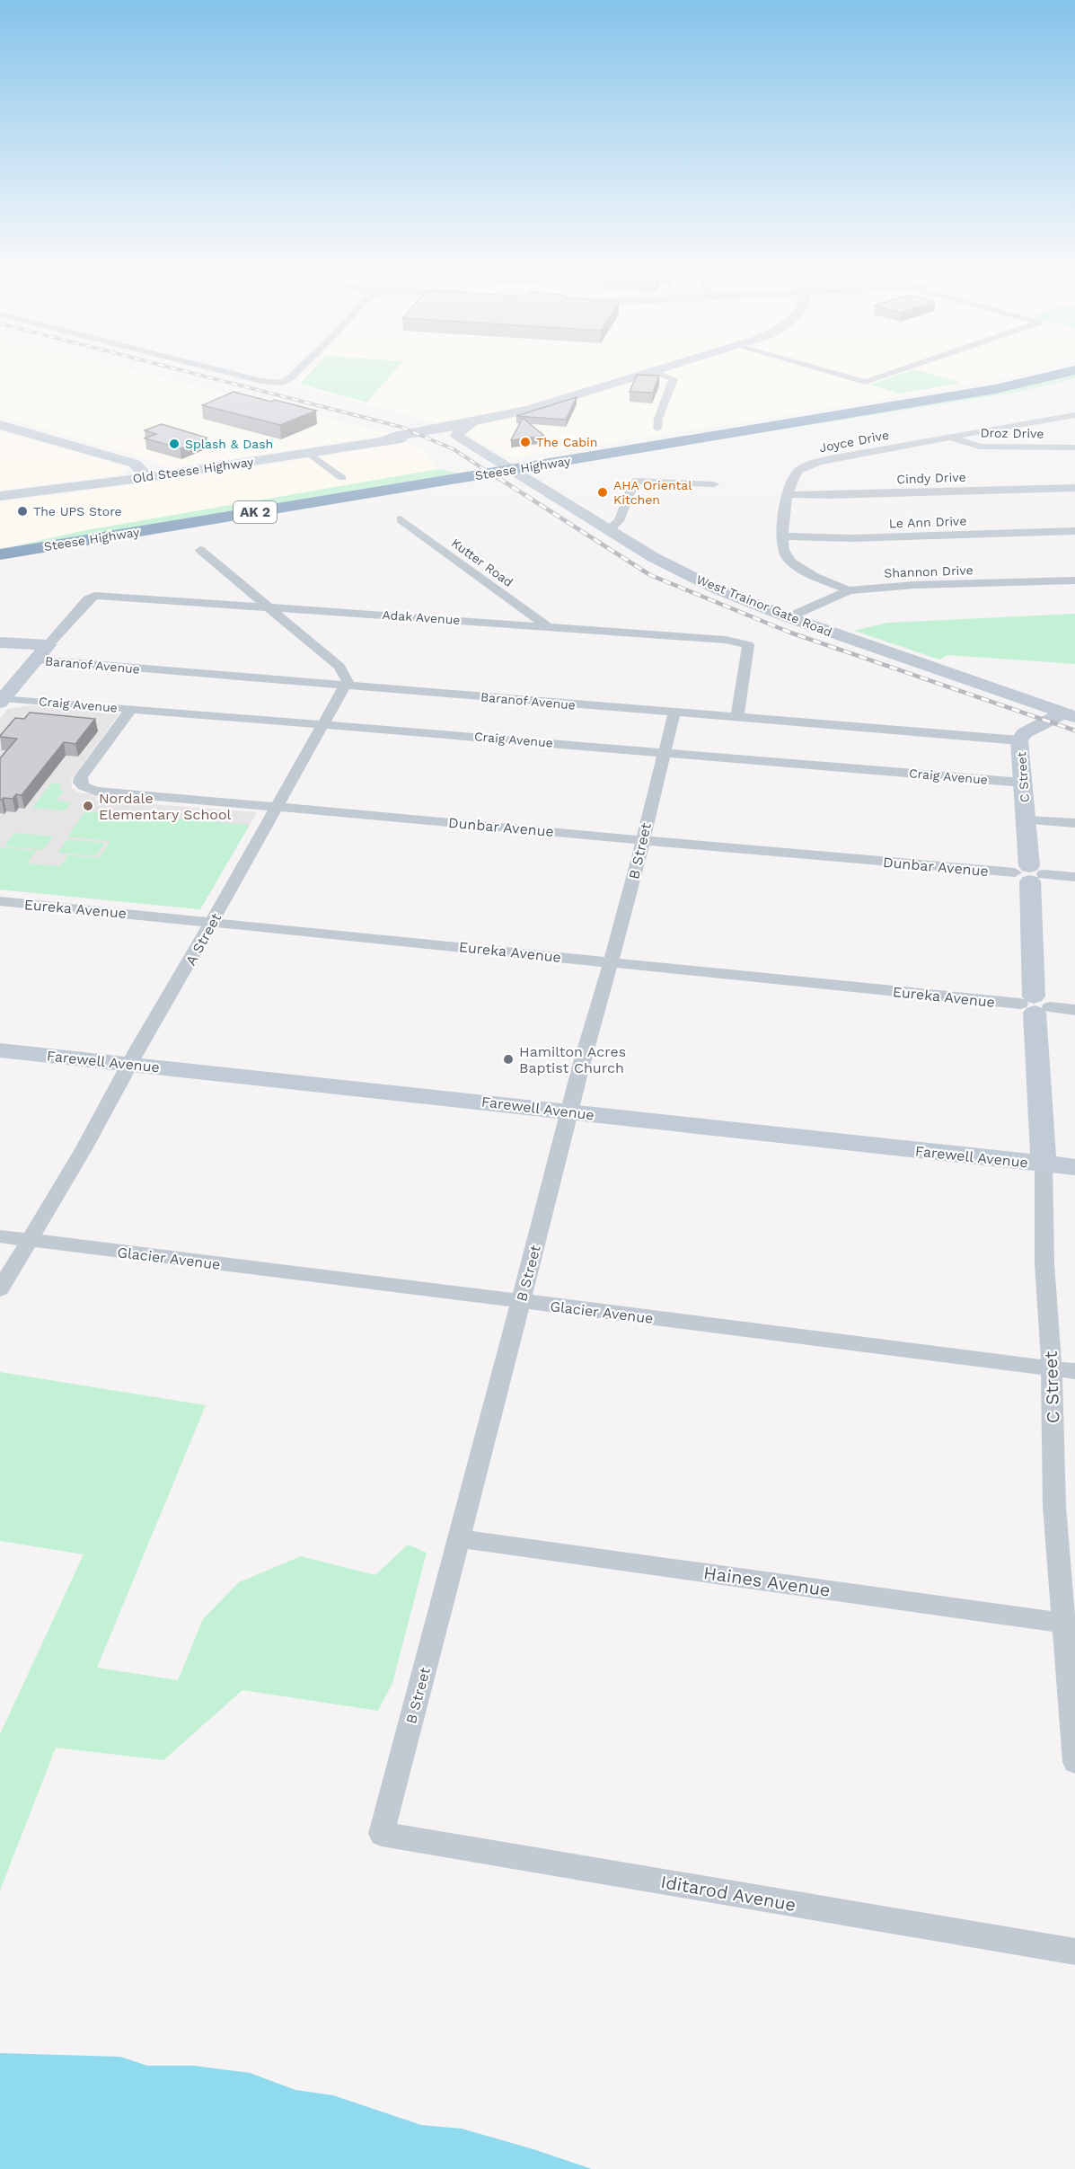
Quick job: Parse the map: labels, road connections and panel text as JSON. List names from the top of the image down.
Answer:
{
  "streets": {
    "highway": ["Steese Highway", "AK 2"],
    "street": [
      "Droz Drive",
      "Joyce Drive",
      "Old Steese Highway",
      "Cindy Drive",
      "Le Ann Drive",
      "Kutter Road",
      "Shannon Drive",
      "West Trainor Gate Road",
      "Adak Avenue",
      "Baranof Avenue",
      "Craig Avenue",
      "C Street",
      "Dunbar Avenue",
      "B Street",
      "Eureka Avenue",
      "A Street",
      "Farewell Avenue",
      "Glacier Avenue",
      "Haines Avenue",
      "Iditarod Avenue"
    ]
  },
  "crossings": [
    ["Droz Drive", "Joyce Drive"],
    ["Joyce Drive", "Cindy Drive"],
    ["Joyce Drive", "Le Ann Drive"],
    ["Joyce Drive", "Shannon Drive"],
    ["Steese Highway", "West Trainor Gate Road"],
    ["Old Steese Highway", "West Trainor Gate Road"],
    ["Kutter Road", "Adak Avenue"],
    ["Shannon Drive", "West Trainor Gate Road"],
    ["West Trainor Gate Road", "C Street"],
    ["Adak Avenue", "Baranof Avenue"],
    ["Baranof Avenue", "C Street"],
    ["Baranof Avenue", "B Street"],
    ["Baranof Avenue", "A Street"],
    ["Craig Avenue", "C Street"],
    ["Craig Avenue", "Dunbar Avenue"],
    ["Craig Avenue", "B Street"],
    ["Craig Avenue", "A Street"],
    ["C Street", "Dunbar Avenue"],
    ["C Street", "Eureka Avenue"],
    ["C Street", "Farewell Avenue"],
    ["C Street", "Glacier Avenue"],
    ["C Street", "Haines Avenue"],
    ["Dunbar Avenue", "B Street"],
    ["Dunbar Avenue", "A Street"],
    ["B Street", "Eureka Avenue"],
    ["B Street", "Farewell Avenue"],
    ["B Street", "Glacier Avenue"],
    ["B Street", "Haines Avenue"],
    ["B Street", "Iditarod Avenue"],
    ["Eureka Avenue", "A Street"],
    ["A Street", "Farewell Avenue"],
    ["A Street", "Glacier Avenue"]
  ],
  "places": [
    "The Cabin",
    "Splash & Dash",
    "AHA Oriental Kitchen",
    "The UPS Store",
    "Nordale Elementary School",
    "Hamilton Acres Baptist Church"
  ]
}
